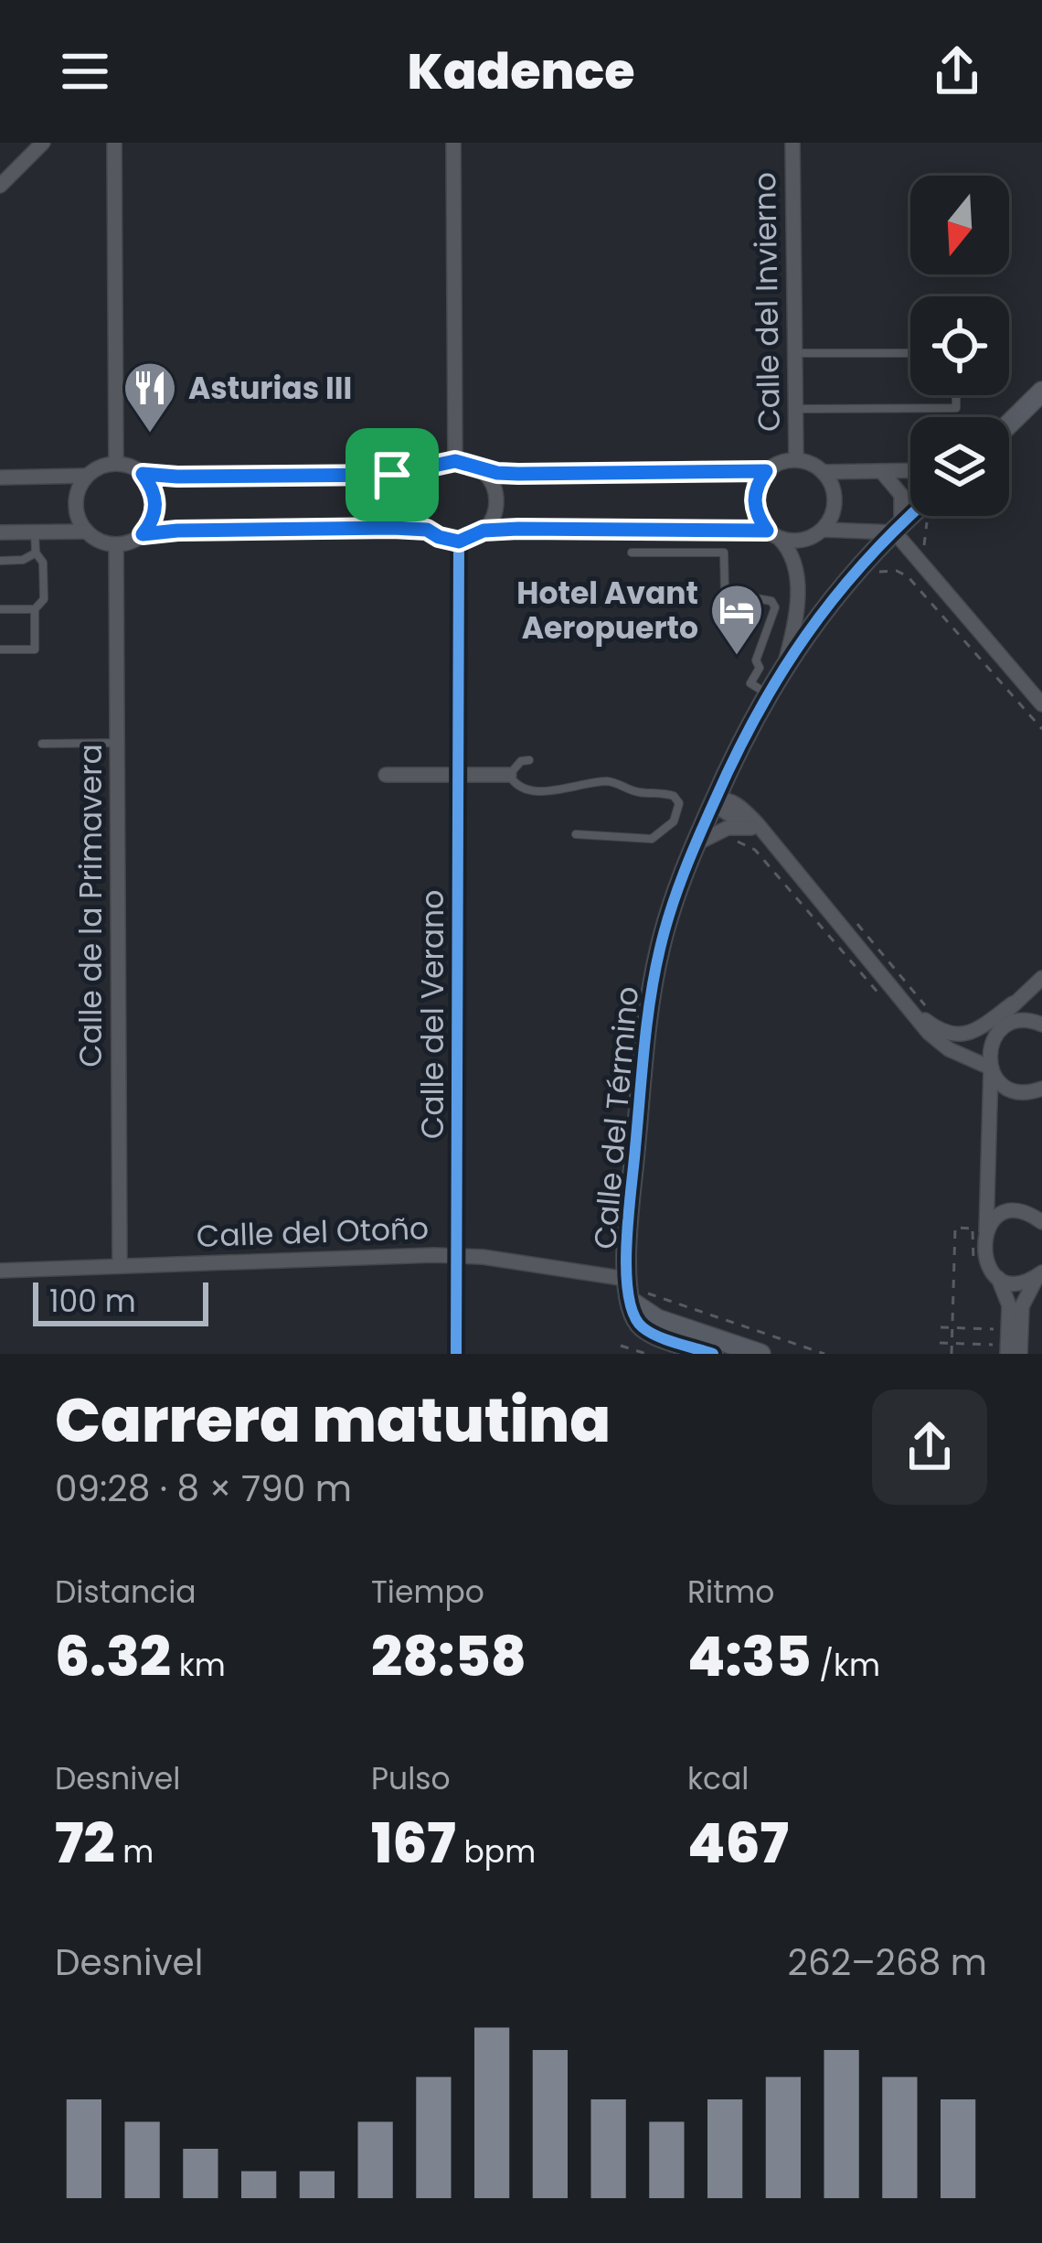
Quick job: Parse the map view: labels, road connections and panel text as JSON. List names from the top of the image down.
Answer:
{
  "streets": {
    "street": [
      "Calle del Invierno",
      "Calle de la Primavera",
      "Calle del Verano",
      "Calle del Término",
      "Calle del Otoño"
    ]
  },
  "crossings": [
    ["Calle de la Primavera", "Calle del Otoño"],
    ["Calle del Verano", "Calle del Otoño"],
    ["Calle del Término", "Calle del Otoño"]
  ],
  "places": {
    "restaurant": ["Asturias III"],
    "hotel": ["Hotel Avant Aeropuerto"]
  },
  "scale_bar": "100 m",
  "north": "bottom",
  "page": {
    "header": "Kadence",
    "scale": "100 m",
    "heading": ["Carrera matutina", "09:28 · 8 × 790 m"],
    "stats": [
      ["Distancia", "6.32 km"],
      ["Tiempo", "28:58"],
      ["Ritmo", "4:35 /km"],
      ["Desnivel", "72 m"],
      ["Pulso", "167 bpm"],
      ["kcal", "467"]
    ],
    "chart": ["Desnivel", "262–268 m"]
  }
}
